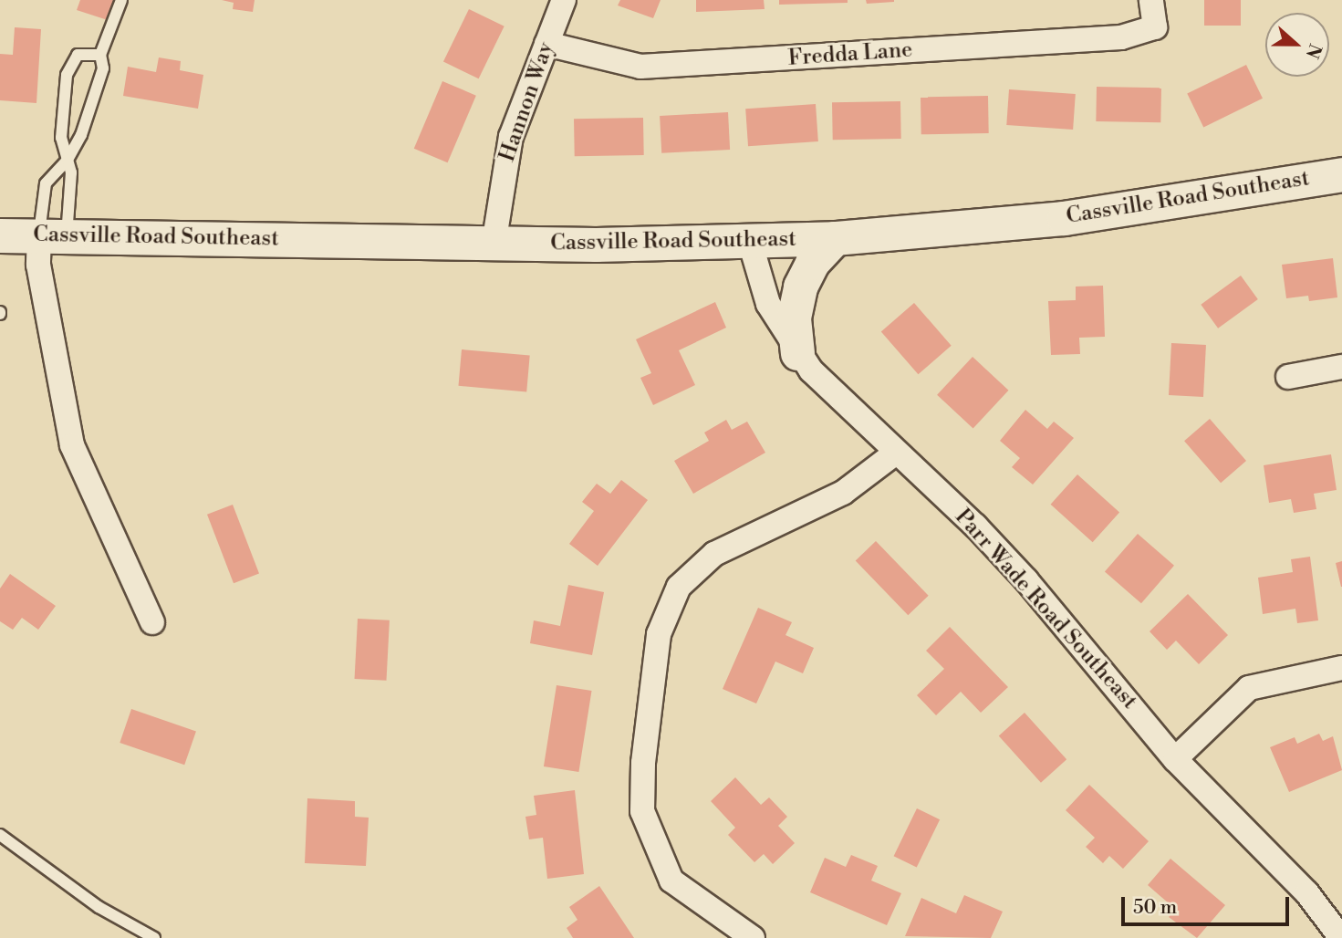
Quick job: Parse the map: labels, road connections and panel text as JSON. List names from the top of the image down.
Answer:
{
  "streets": {
    "main road": ["Cassville Road Southeast"],
    "street": ["Fredda Lane", "Hannon Way", "Parr Wade Road Southeast"]
  },
  "crossings": [
    ["Fredda Lane", "Hannon Way"],
    ["Hannon Way", "Cassville Road Southeast"],
    ["Cassville Road Southeast", "Parr Wade Road Southeast"]
  ],
  "scale_bar": "50 m",
  "north": "right"
}
